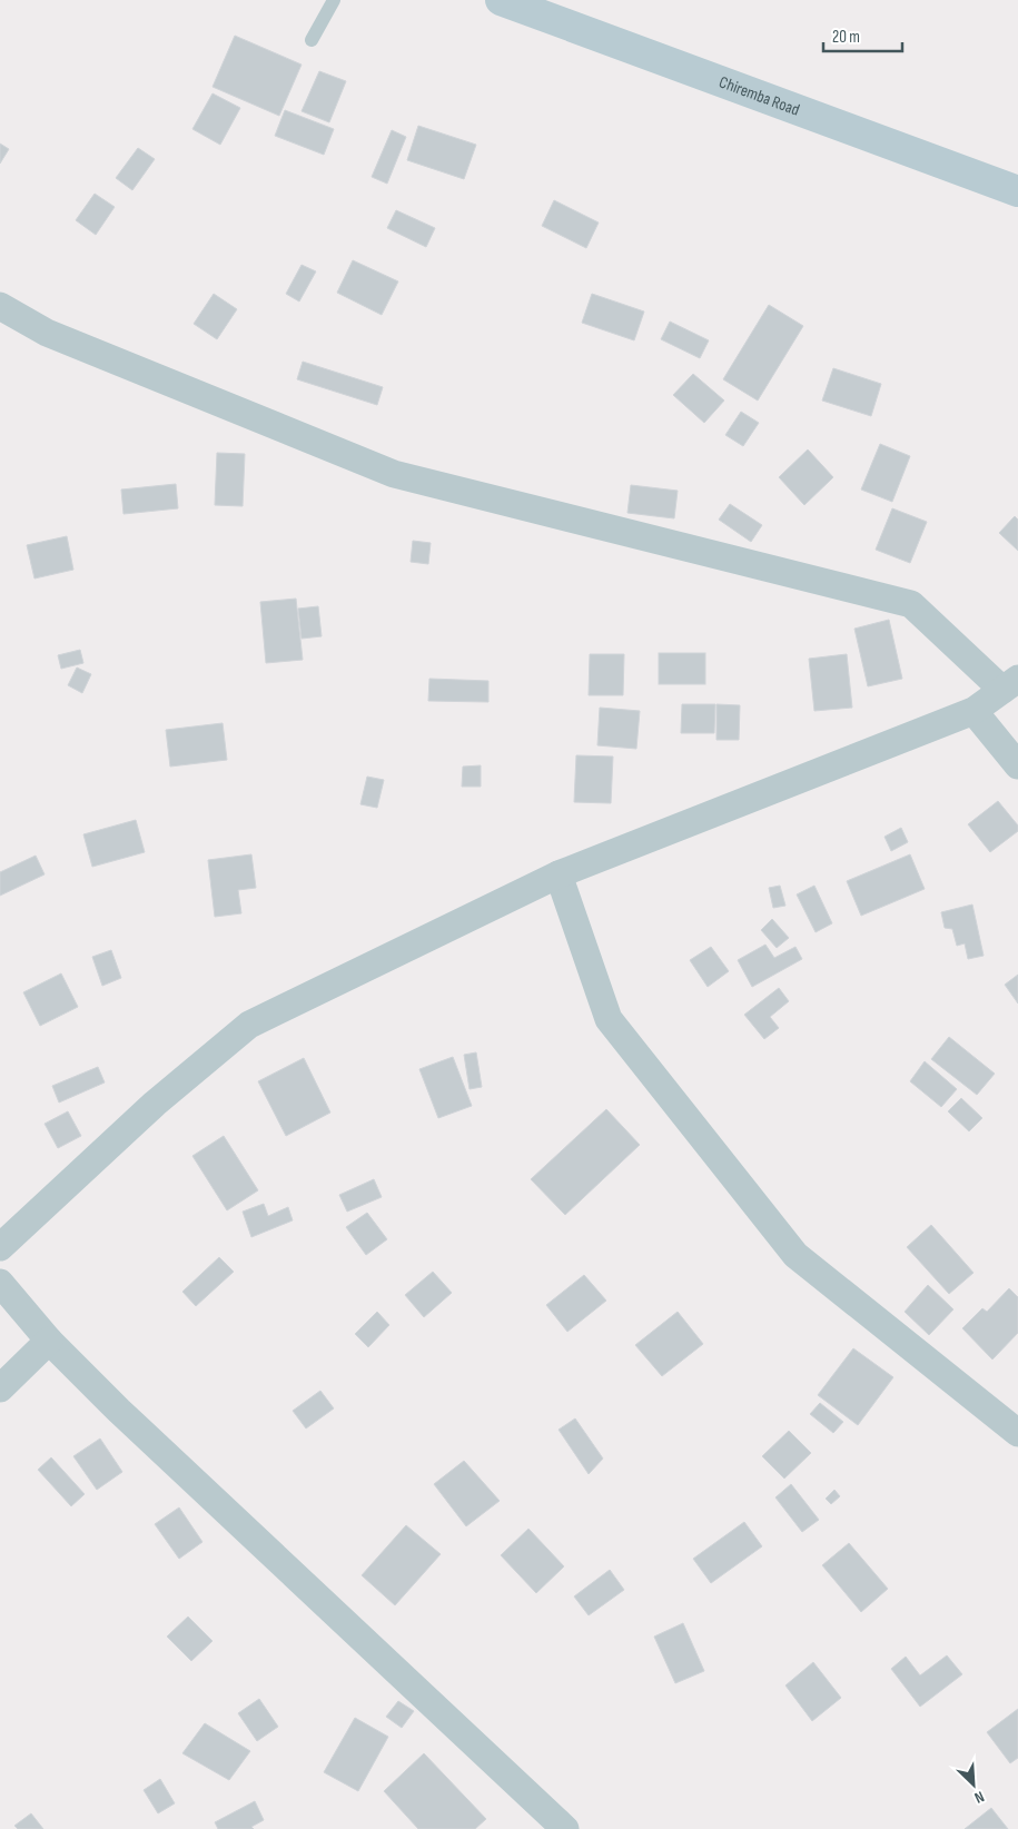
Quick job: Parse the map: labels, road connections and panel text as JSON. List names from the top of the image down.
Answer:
{
  "streets": {
    "main road": ["Chiremba Road"]
  },
  "scale_bar": "20 m",
  "north": "bottom right"
}
